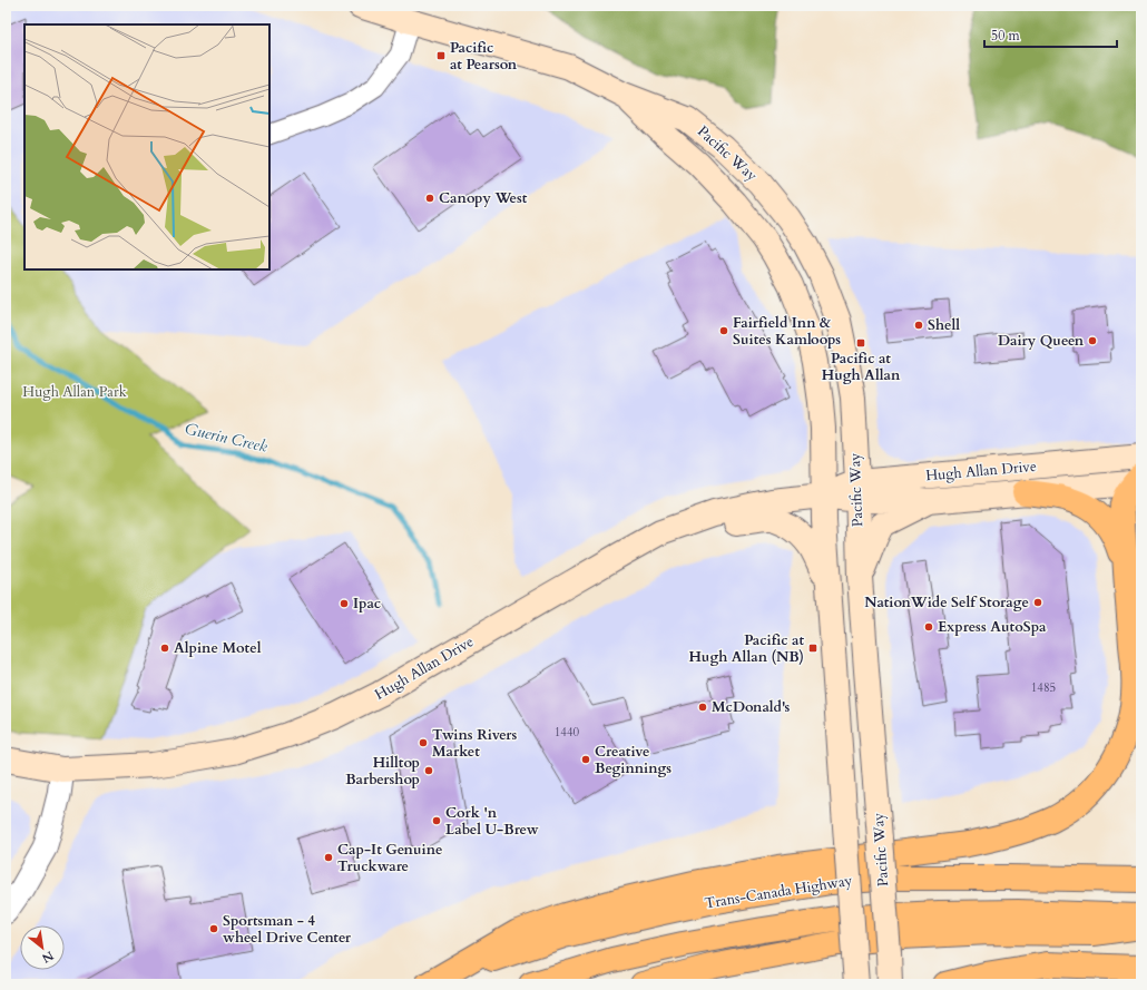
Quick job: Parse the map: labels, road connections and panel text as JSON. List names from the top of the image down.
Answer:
{
  "streets": {
    "highway": ["Trans-Canada Highway"],
    "main road": ["Pacific Way", "Hugh Allan Drive"]
  },
  "crossings": [
    ["Pacific Way", "Hugh Allan Drive"]
  ],
  "water": ["Guerin Creek"],
  "parks": ["Hugh Allan Park"],
  "places": {
    "transit": ["Pacific at Pearson", "Pacific at Hugh Allan", "Pacific at Hugh Allan (NB)"],
    "other": [
      "Canopy West",
      "Shell",
      "Fairfield Inn & Suites Kamloops",
      "Dairy Queen",
      "NationWide Self Storage",
      "Ipac",
      "Express AutoSpa",
      "Alpine Motel",
      "McDonald's",
      "Twins Rivers Market",
      "Creative Beginnings",
      "Hilltop Barbershop",
      "Cork 'n Label U-Brew",
      "Cap-It Genuine Truckware",
      "Sportsman - 4 wheel Drive Center"
    ]
  },
  "house_numbers": ["1485", "1440"],
  "scale_bar": "50 m",
  "north": "bottom right"
}
